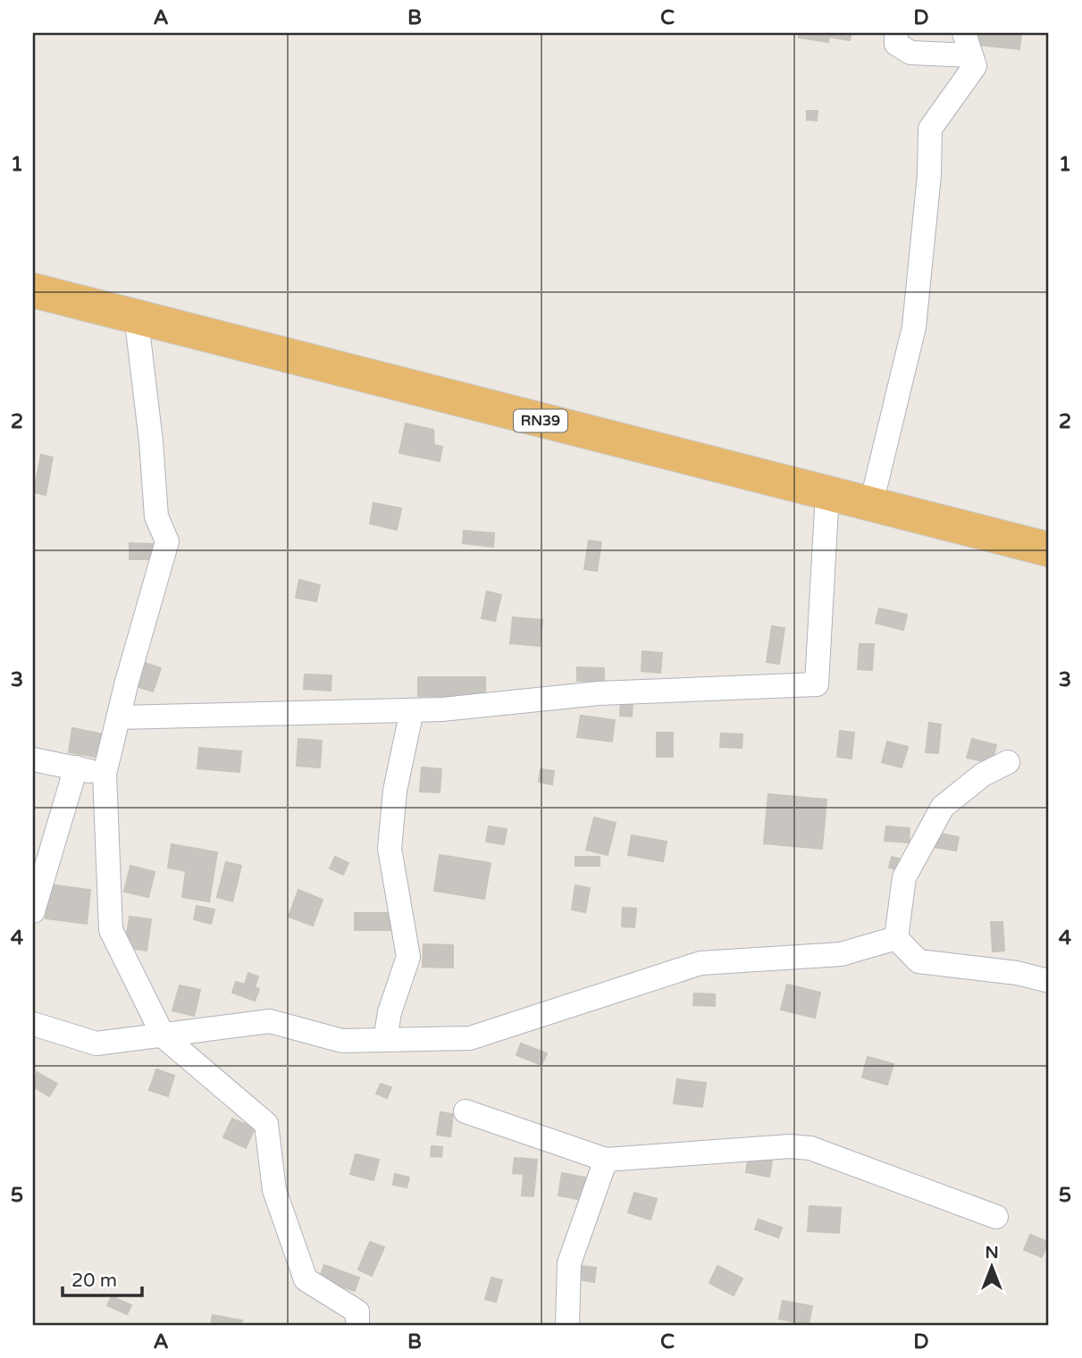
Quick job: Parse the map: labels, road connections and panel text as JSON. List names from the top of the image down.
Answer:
{
  "streets": {
    "highway": ["RN39"]
  },
  "scale_bar": "20 m",
  "north": "top",
  "grid": {
    "columns": [
      "A",
      "B",
      "C",
      "D"
    ],
    "rows": [
      "1",
      "2",
      "3",
      "4",
      "5"
    ]
  }
}
